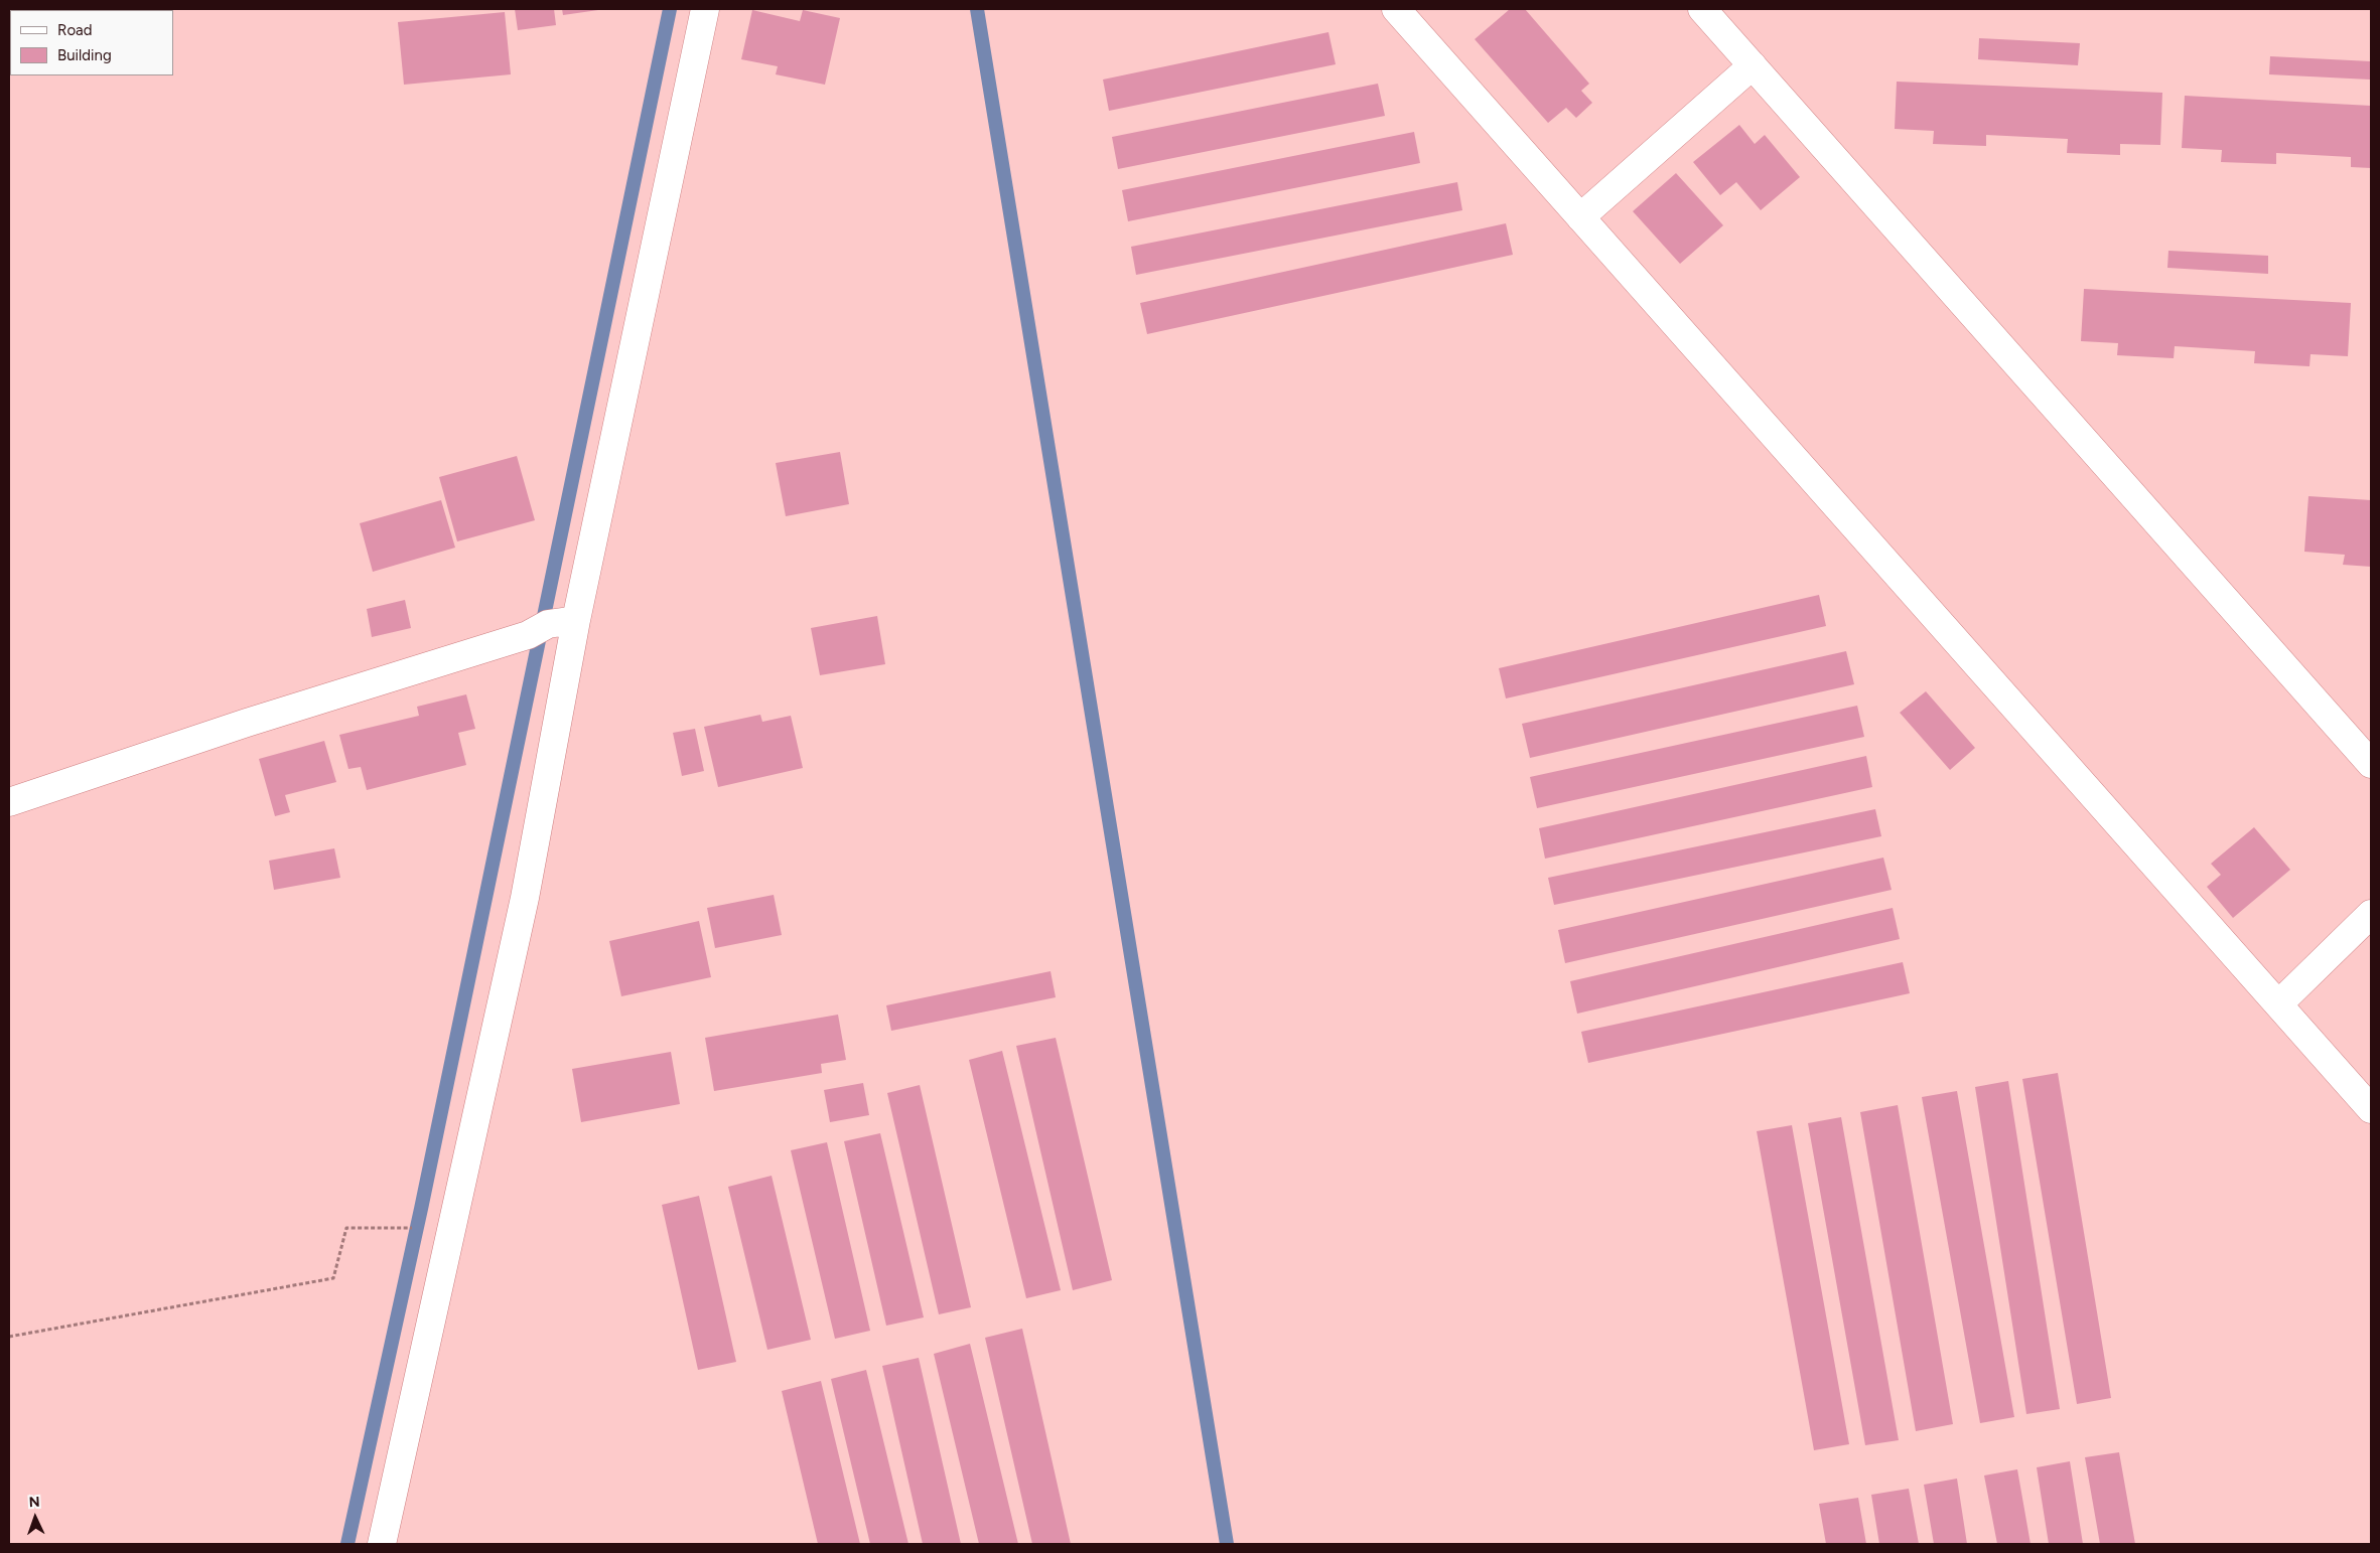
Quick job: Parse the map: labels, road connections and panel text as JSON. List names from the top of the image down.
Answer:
{
  "legend": ["Road", "Building"],
  "north": "top"
}
